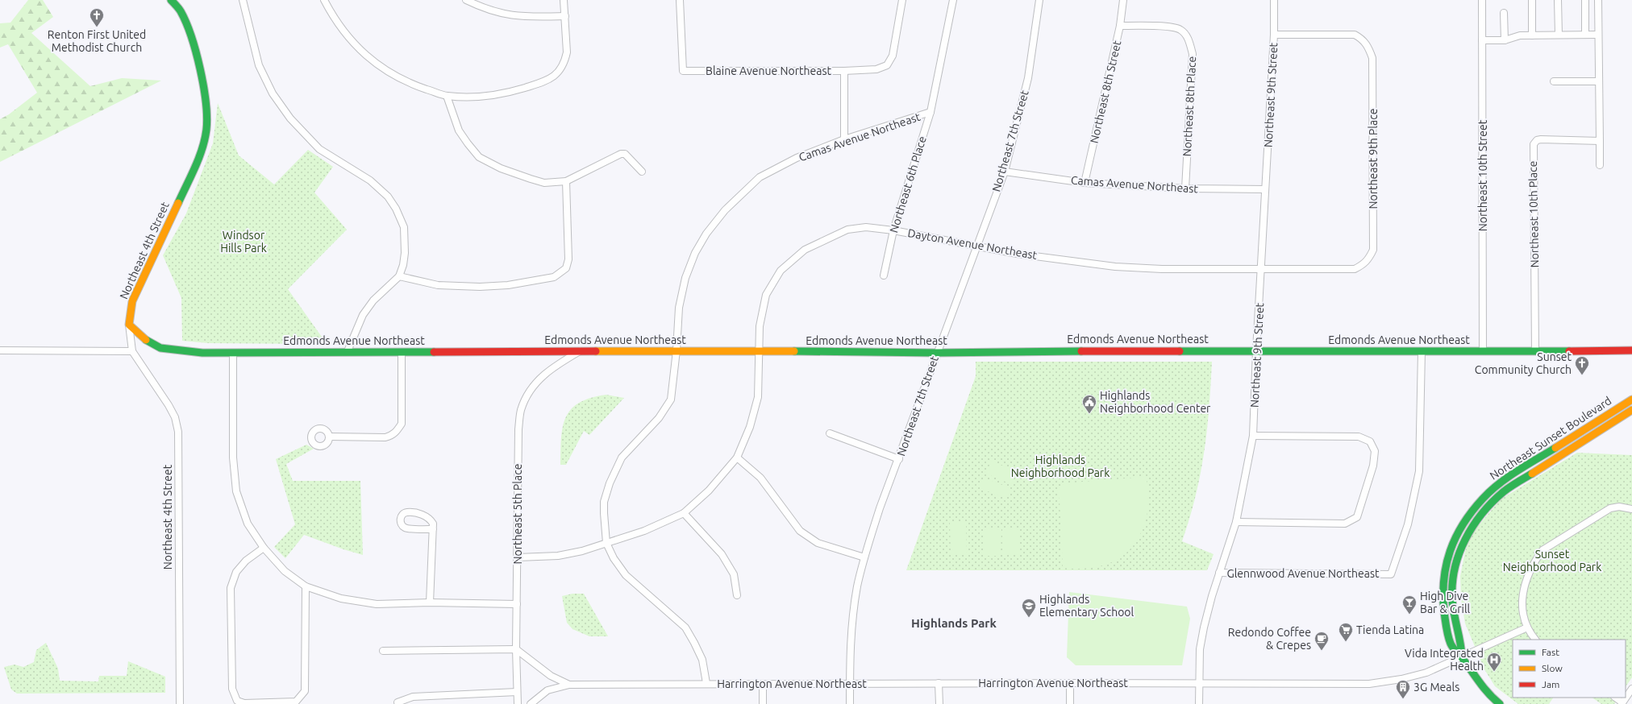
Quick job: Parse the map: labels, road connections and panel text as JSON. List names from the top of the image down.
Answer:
{
  "streets": {
    "street": [
      "Blaine Avenue Northeast",
      "Northeast 8th Street",
      "Northeast 9th Street",
      "Northeast 8th Place",
      "Camas Avenue Northeast",
      "Northeast 7th Street",
      "Northeast 9th Place",
      "Northeast 10th Street",
      "Northeast 6th Place",
      "Northeast 10th Place",
      "Dayton Avenue Northeast",
      "Northeast 4th Street",
      "Edmonds Avenue Northeast",
      "Northeast Sunset Boulevard",
      "Northeast 5th Place",
      "Glennwood Avenue Northeast",
      "Harrington Avenue Northeast"
    ]
  },
  "crossings": [
    ["Blaine Avenue Northeast", "Camas Avenue Northeast"],
    ["Northeast 8th Street", "Northeast 8th Place"],
    ["Northeast 8th Street", "Camas Avenue Northeast"],
    ["Northeast 9th Street", "Camas Avenue Northeast"],
    ["Northeast 9th Street", "Northeast 9th Place"],
    ["Northeast 9th Street", "Dayton Avenue Northeast"],
    ["Northeast 9th Street", "Edmonds Avenue Northeast"],
    ["Northeast 9th Street", "Glennwood Avenue Northeast"],
    ["Northeast 9th Street", "Harrington Avenue Northeast"],
    ["Northeast 8th Place", "Camas Avenue Northeast"],
    ["Camas Avenue Northeast", "Northeast 7th Street"],
    ["Camas Avenue Northeast", "Northeast 6th Place"],
    ["Camas Avenue Northeast", "Edmonds Avenue Northeast"],
    ["Northeast 7th Street", "Dayton Avenue Northeast"],
    ["Northeast 7th Street", "Edmonds Avenue Northeast"],
    ["Northeast 7th Street", "Harrington Avenue Northeast"],
    ["Northeast 9th Place", "Dayton Avenue Northeast"],
    ["Northeast 10th Street", "Edmonds Avenue Northeast"],
    ["Northeast 6th Place", "Dayton Avenue Northeast"],
    ["Northeast 10th Place", "Edmonds Avenue Northeast"],
    ["Dayton Avenue Northeast", "Edmonds Avenue Northeast"],
    ["Dayton Avenue Northeast", "Northeast 5th Place"],
    ["Northeast 4th Street", "Edmonds Avenue Northeast"],
    ["Edmonds Avenue Northeast", "Northeast 5th Place"],
    ["Edmonds Avenue Northeast", "Glennwood Avenue Northeast"],
    ["Northeast Sunset Boulevard", "Harrington Avenue Northeast"],
    ["Northeast 5th Place", "Harrington Avenue Northeast"]
  ],
  "districts": ["Highlands Park"],
  "parks": ["Windsor Hills Park", "Highlands Neighborhood Park", "Sunset Neighborhood Park"],
  "places": {
    "church": ["Renton First United Methodist Church", "Sunset Community Church"],
    "public building": ["Highlands Neighborhood Center"],
    "bar": ["High Dive Bar & Grill"],
    "school or university": ["Highlands Elementary School"],
    "supermarket": ["Tienda Latina"],
    "cafe": ["Redondo Coffee & Crepes"],
    "hospital": ["Vida Integrated Health"],
    "building": ["3G Meals"]
  },
  "legend": ["Fast", "Slow", "Jam"]
}
